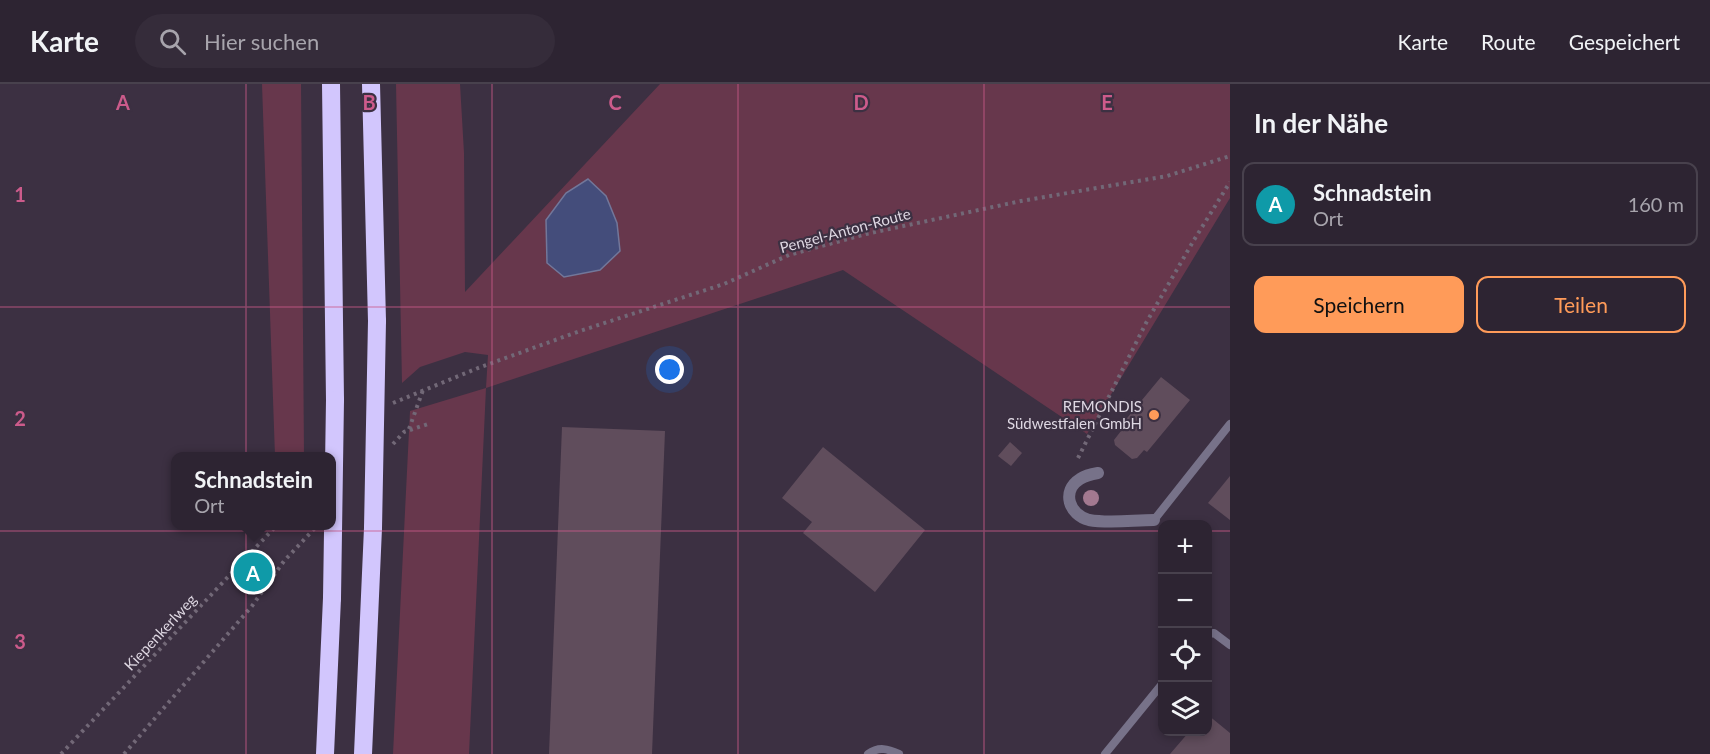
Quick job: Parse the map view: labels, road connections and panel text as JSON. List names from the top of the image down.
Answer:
{
  "streets": {
    "path": ["Pengel-Anton-Route", "Kiepenkerlweg"]
  },
  "places": ["REMONDIS Südwestfalen GmbH"],
  "page": {
    "header": "Karte",
    "search": "Hier suchen",
    "nav": ["Karte", "Route", "Gespeichert"],
    "heading": "In der Nähe",
    "list": [
      {
        "mark": "A",
        "name": "Schnadstein",
        "note": "Ort",
        "value": "160 m"
      }
    ],
    "buttons": ["Speichern", "Teilen"],
    "popup": ["Schnadstein", "Ort"],
    "map_buttons": ["+", "−"],
    "pins": "A"
  },
  "grid": {
    "columns": [
      "A",
      "B",
      "C",
      "D",
      "E"
    ],
    "rows": ["1", "2", "3"]
  }
}
